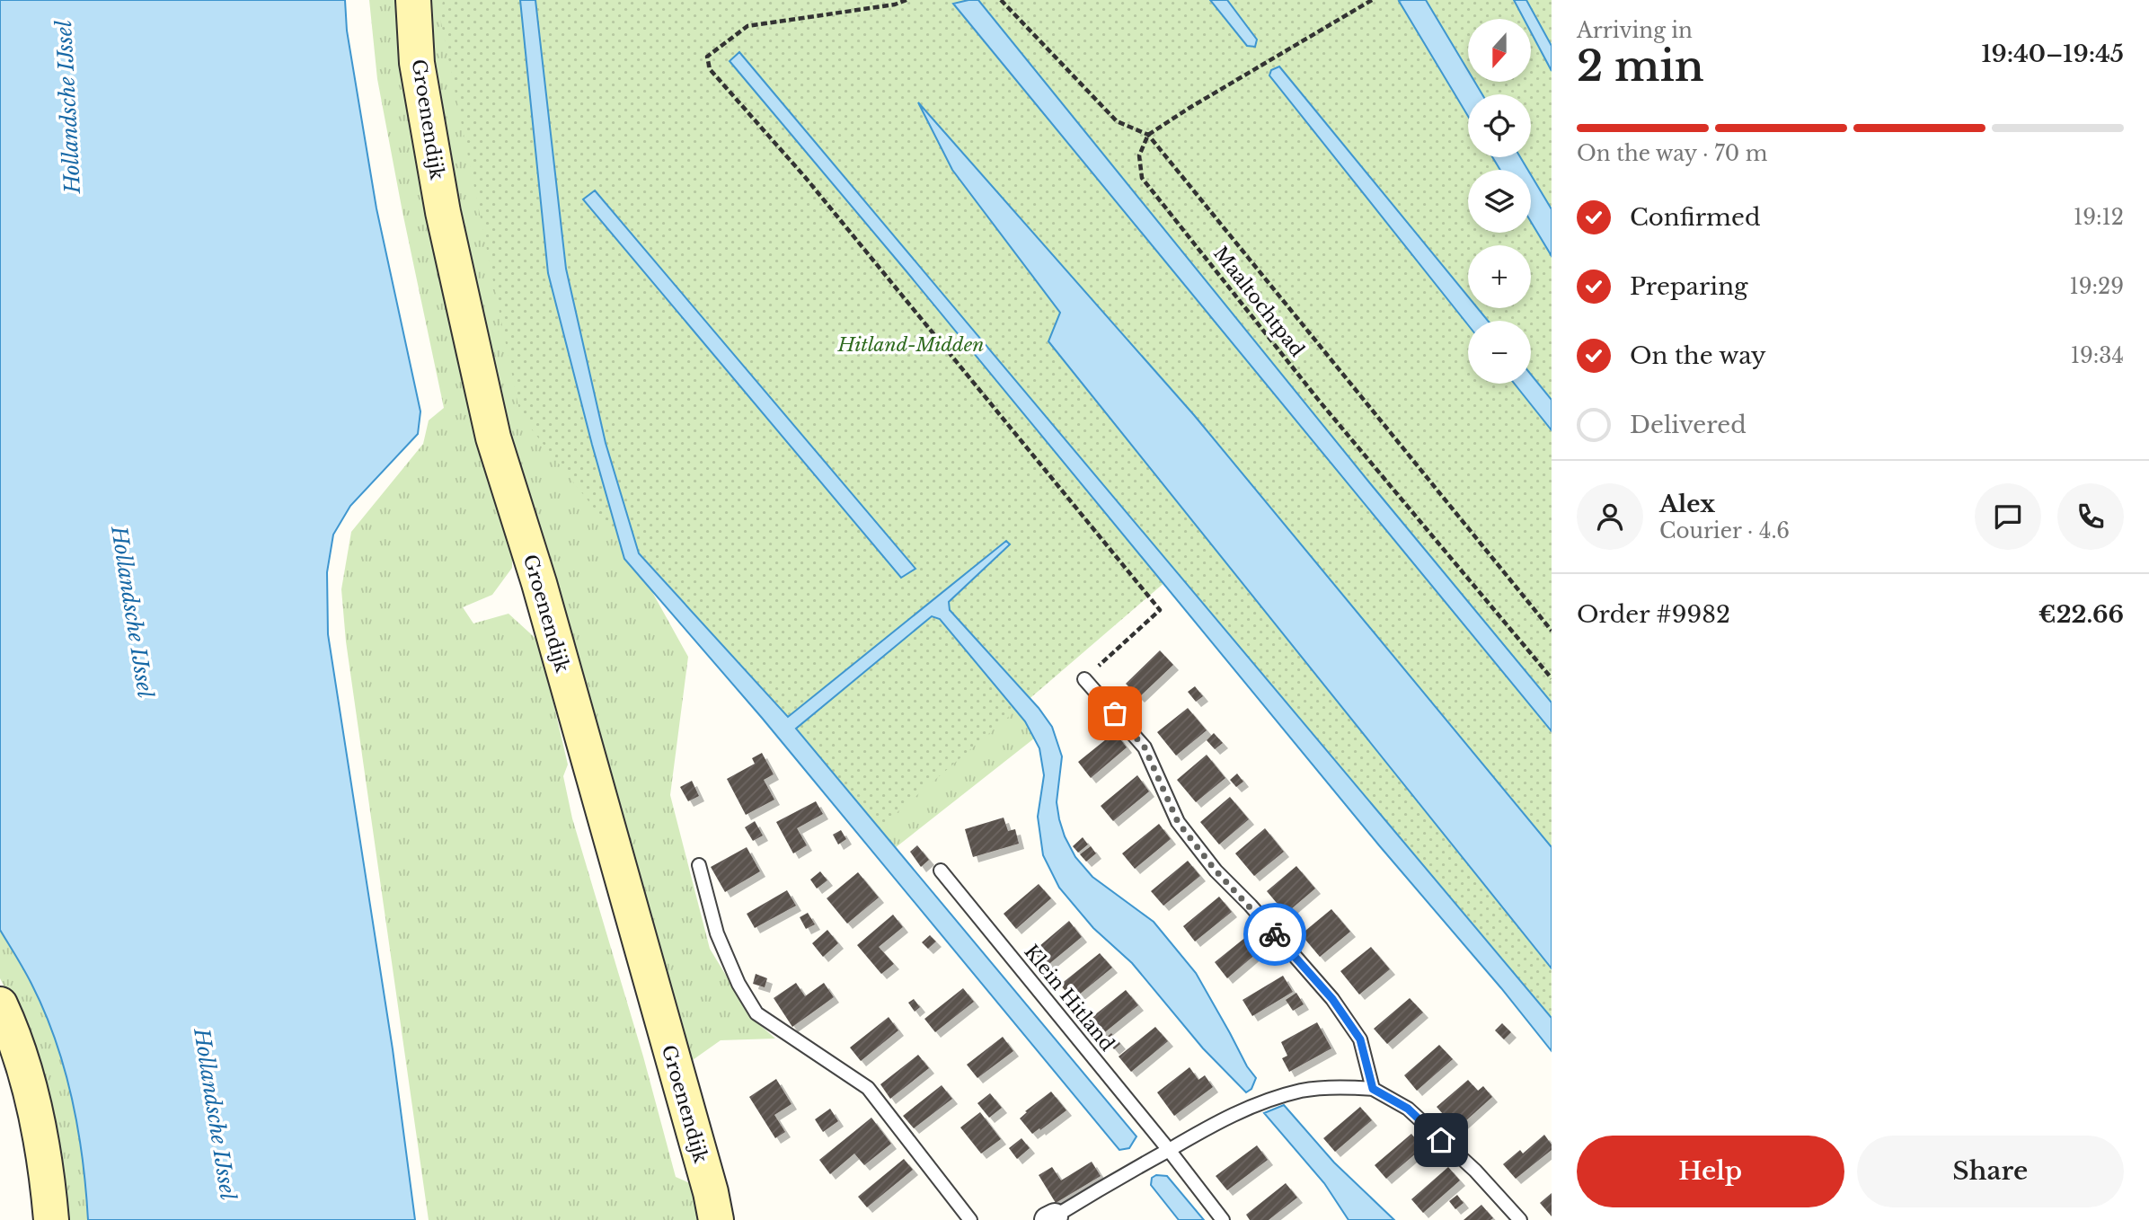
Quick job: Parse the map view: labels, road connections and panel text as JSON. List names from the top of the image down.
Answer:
{
  "streets": {
    "street": ["Groenendijk"],
    "lane": ["Klein Hitland"],
    "path": ["Maaltochtpad"]
  },
  "water": ["Hollandsche IJssel"],
  "parks": ["Hitland-Midden"],
  "north": "bottom",
  "page": {
    "heading": ["2 min", "Arriving in", "19:40–19:45"],
    "panel": [
      "Alex",
      "Courier · 4.6",
      "Order #9982",
      "€22.66"
    ],
    "map_buttons": ["+", "−"],
    "bar": "On the way · 70 m",
    "list": [
      ["Confirmed", "19:12"],
      ["Preparing", "19:29"],
      ["On the way", "19:34"],
      "Delivered"
    ],
    "buttons": ["Help", "Share"]
  }
}
